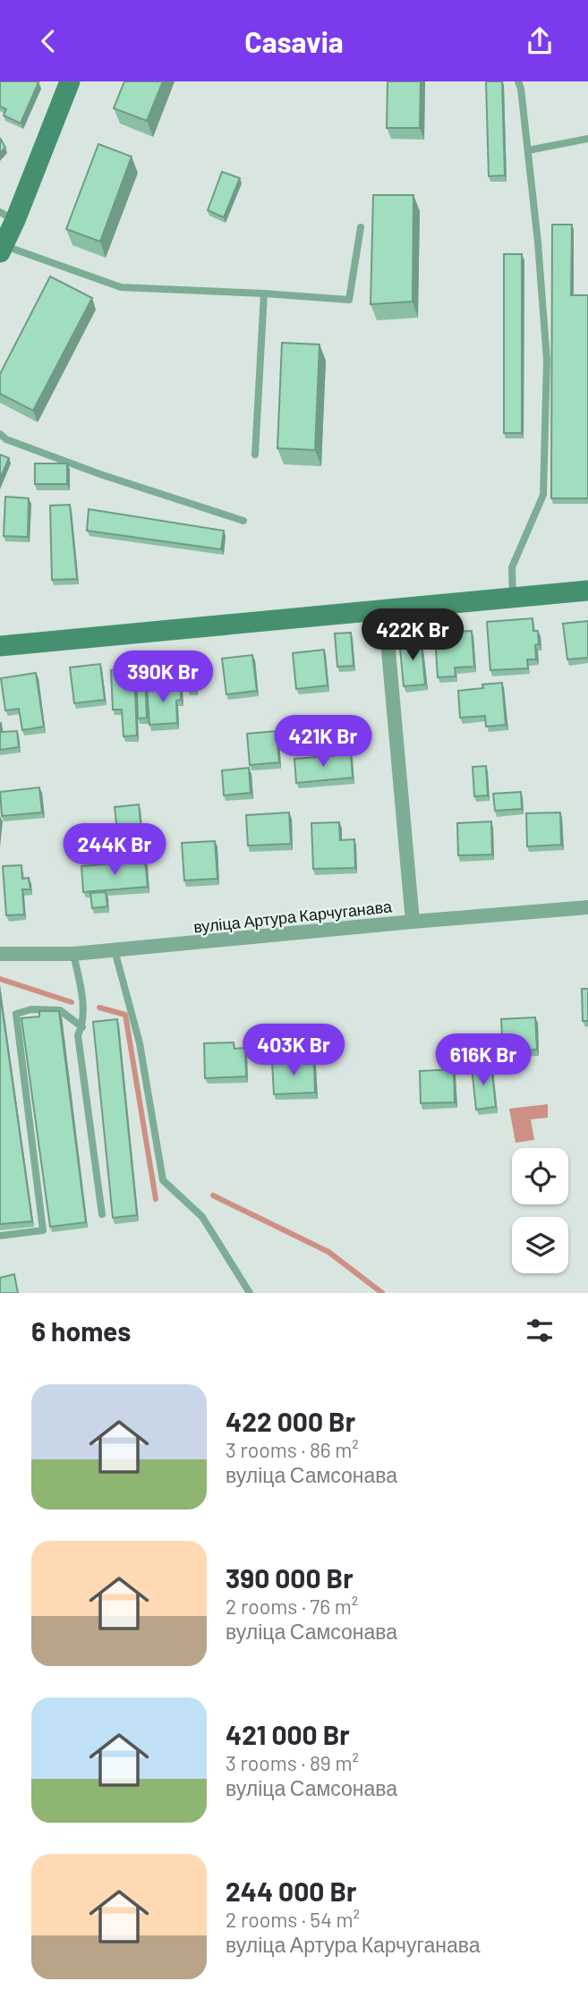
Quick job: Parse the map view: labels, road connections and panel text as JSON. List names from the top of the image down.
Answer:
{
  "streets": {
    "street": ["вуліца Артура Карчуганава"]
  },
  "page": {
    "header": "Casavia",
    "price": [
      "422K Br",
      "390K Br",
      "421K Br",
      "244K Br",
      "403K Br",
      "616K Br"
    ],
    "heading": "6 homes",
    "list": [
      {
        "name": "422 000 Br",
        "note": "3 rooms · 86 m² · вуліца Самсонава"
      },
      {
        "name": "390 000 Br",
        "note": "2 rooms · 76 m² · вуліца Самсонава"
      },
      {
        "name": "421 000 Br",
        "note": "3 rooms · 89 m² · вуліца Самсонава"
      },
      {
        "name": "244 000 Br",
        "note": "2 rooms · 54 m² · вуліца Артура Карчуганава"
      }
    ]
  }
}
